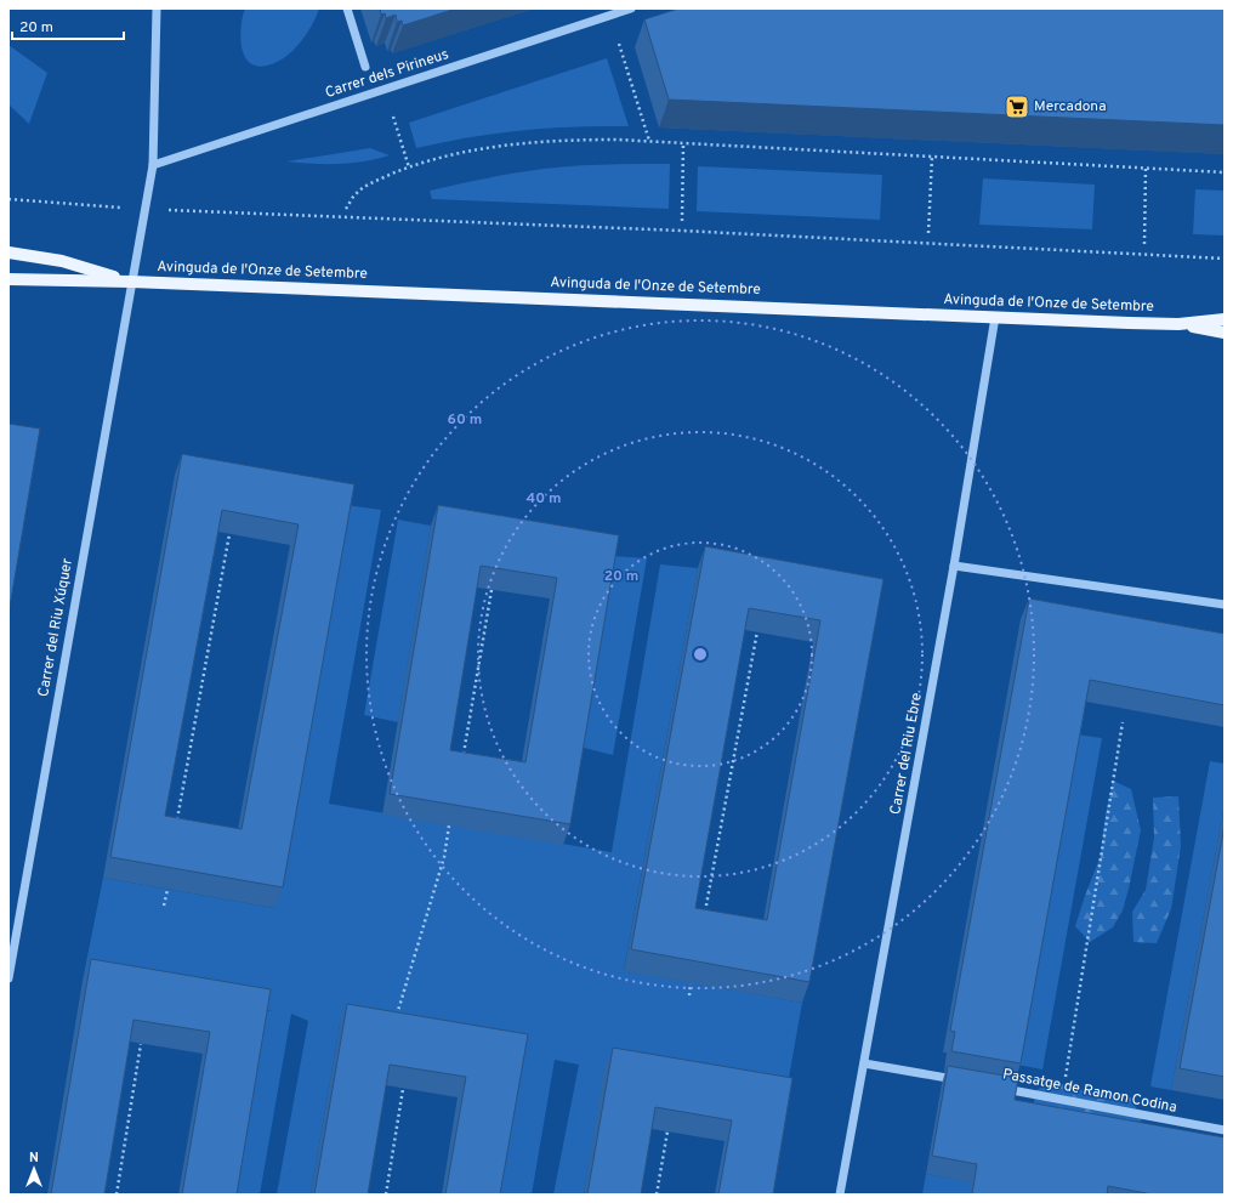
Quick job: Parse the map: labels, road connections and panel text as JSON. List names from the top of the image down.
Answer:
{
  "streets": {
    "main road": ["Avinguda de l'Onze de Setembre"],
    "street": [
      "Carrer dels Pirineus",
      "Carrer del Riu Xúquer",
      "Carrer del Riu Ebre",
      "Passatge de Ramon Codina"
    ]
  },
  "crossings": [
    ["Carrer dels Pirineus", "Carrer del Riu Xúquer"],
    ["Avinguda de l'Onze de Setembre", "Carrer del Riu Xúquer"],
    ["Avinguda de l'Onze de Setembre", "Carrer del Riu Ebre"]
  ],
  "places": {
    "supermarket": ["Mercadona"]
  },
  "scale_bar": "20 m",
  "north": "top",
  "rings": ["60 m", "40 m", "20 m"]
}
